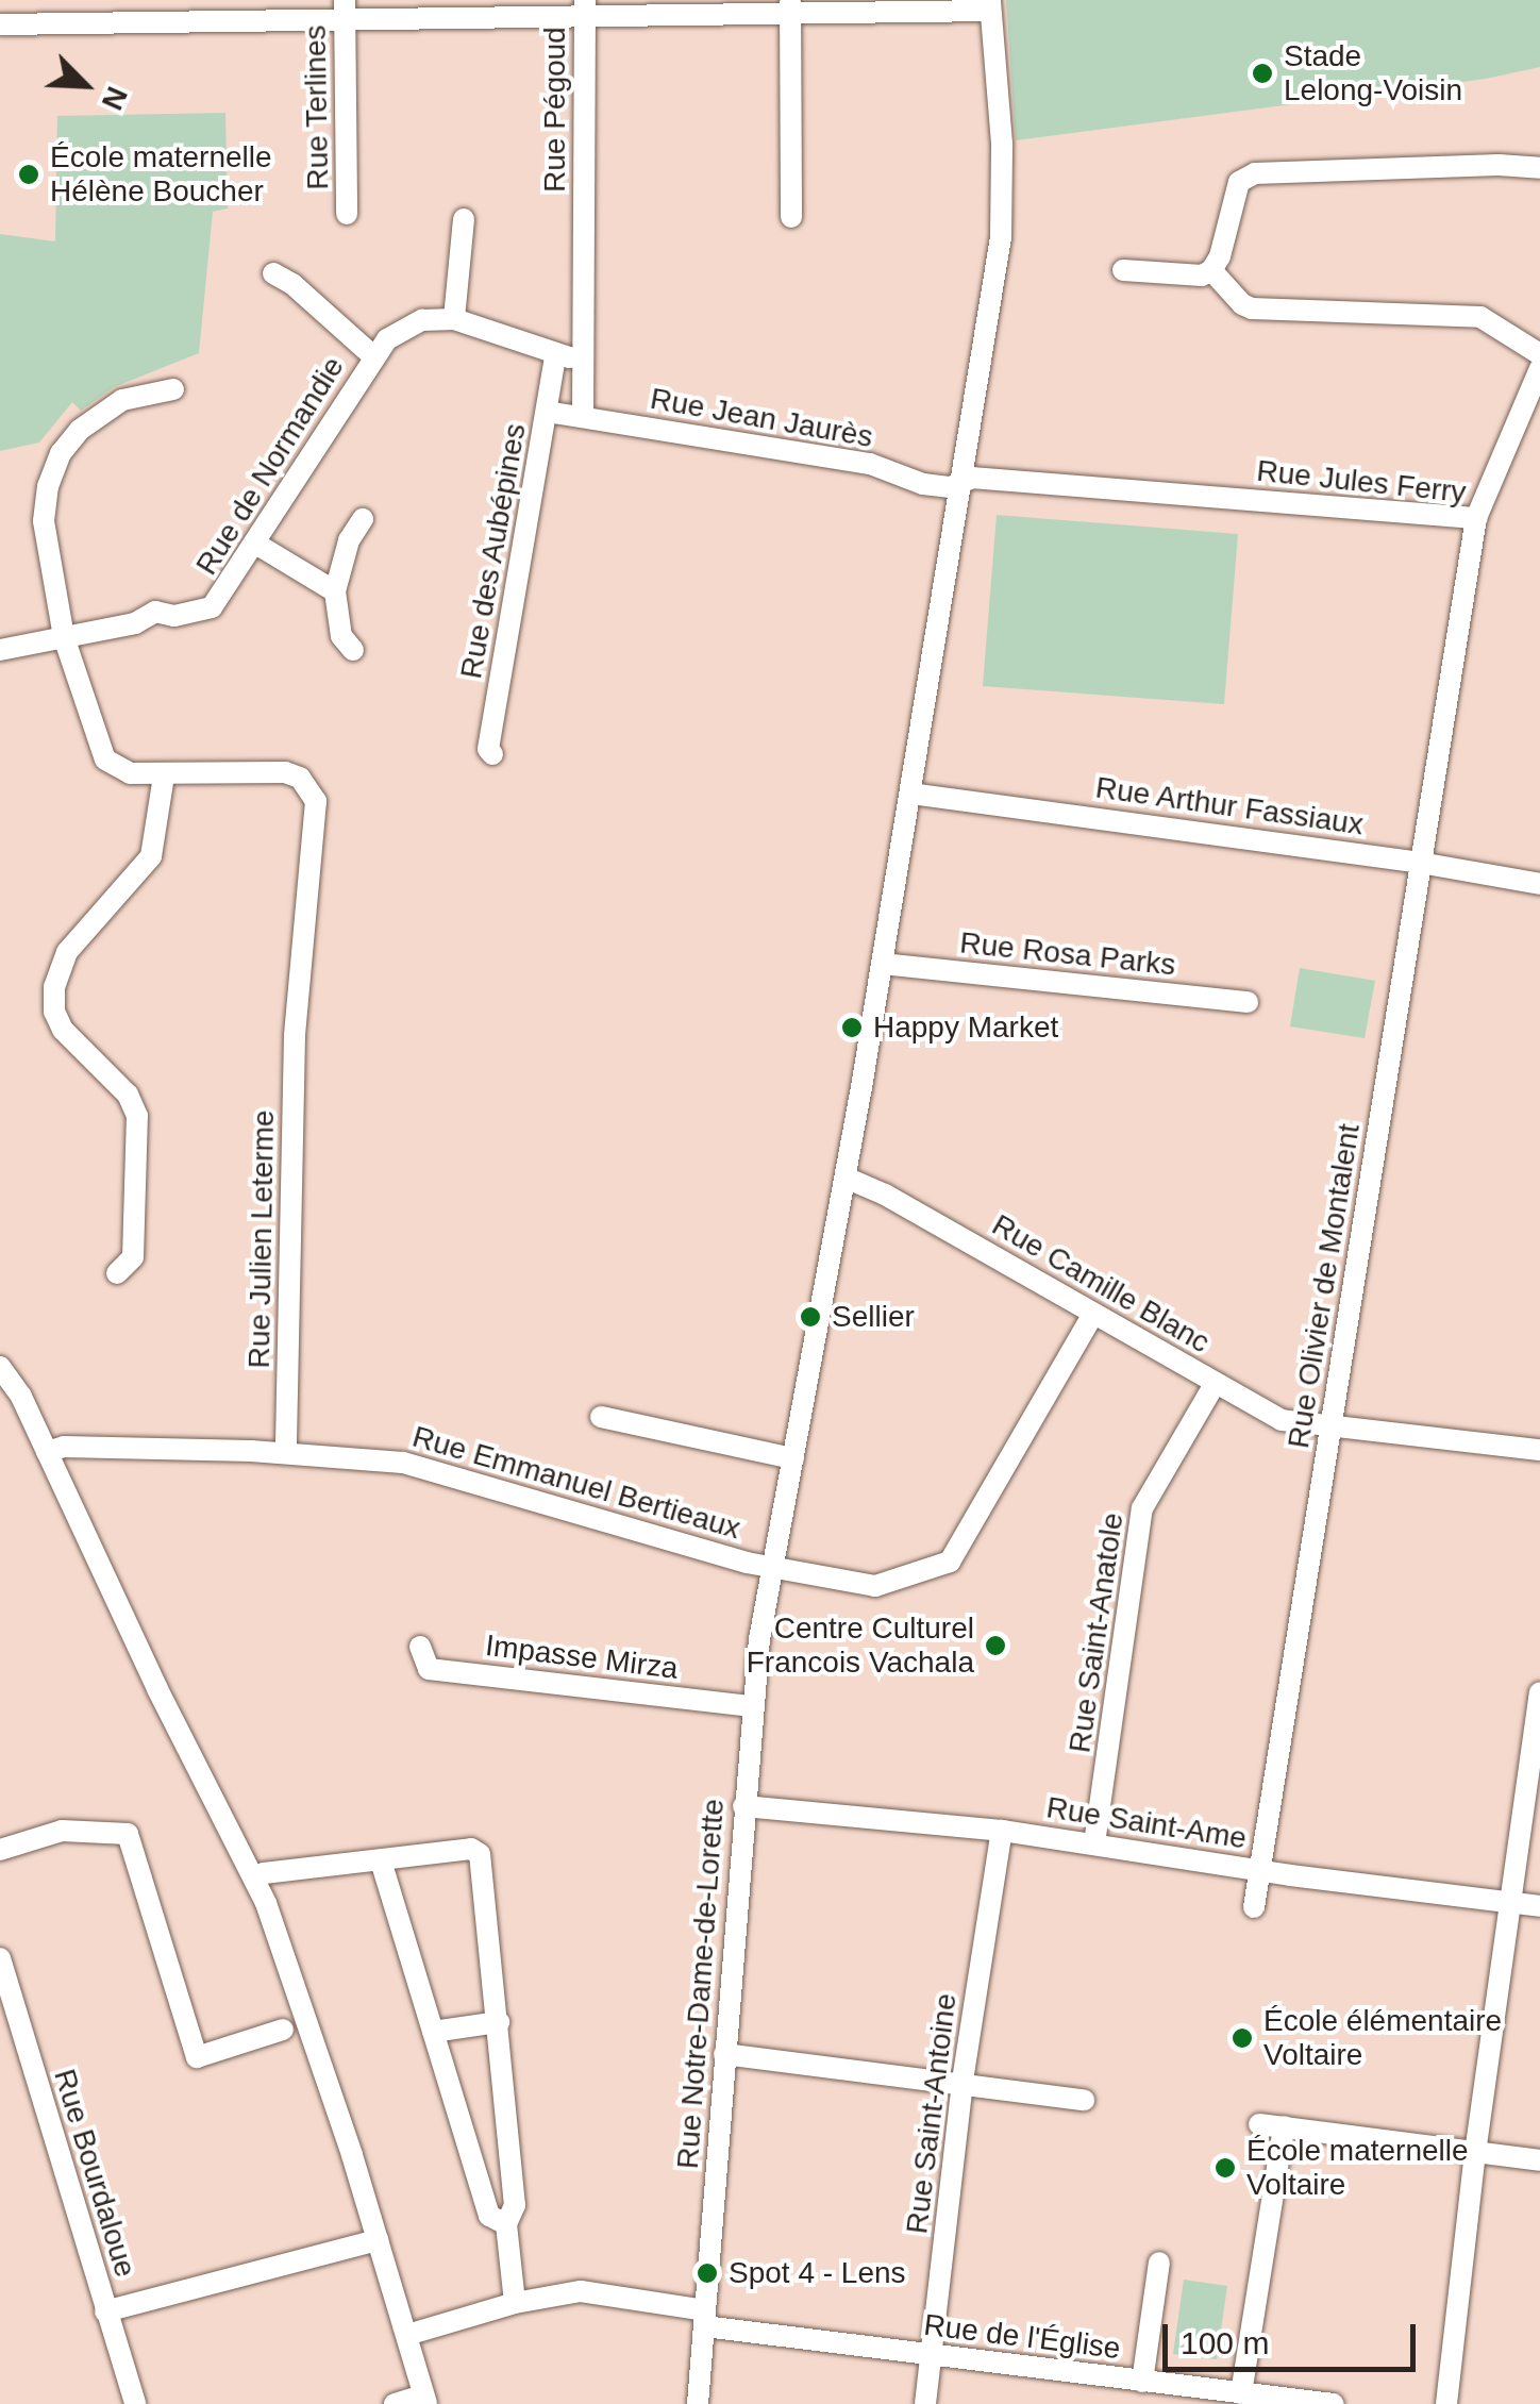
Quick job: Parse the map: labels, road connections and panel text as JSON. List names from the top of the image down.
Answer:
{
  "streets": {
    "street": [
      "Rue Terlines",
      "Rue Pégoud",
      "Rue Jean Jaurès",
      "Rue de Normandie",
      "Rue Jules Ferry",
      "Rue des Aubépines",
      "Rue Arthur Fassiaux",
      "Rue Rosa Parks",
      "Rue Julien Leterme",
      "Rue Camille Blanc",
      "Rue Olivier de Montalent",
      "Rue Emmanuel Bertieaux",
      "Rue Saint-Anatole",
      "Impasse Mirza",
      "Rue Saint-Ame",
      "Rue Notre-Dame-de-Lorette",
      "Rue Saint-Antoine",
      "Rue Bourdaloue",
      "Rue de l'Église"
    ]
  },
  "crossings": [
    ["Rue Pégoud", "Rue Jean Jaurès"],
    ["Rue Jean Jaurès", "Rue Jules Ferry"],
    ["Rue Jean Jaurès", "Rue des Aubépines"],
    ["Rue Jean Jaurès", "Rue Notre-Dame-de-Lorette"],
    ["Rue Jules Ferry", "Rue Arthur Fassiaux"],
    ["Rue Jules Ferry", "Rue Olivier de Montalent"],
    ["Rue Jules Ferry", "Rue Notre-Dame-de-Lorette"],
    ["Rue Arthur Fassiaux", "Rue Olivier de Montalent"],
    ["Rue Arthur Fassiaux", "Rue Notre-Dame-de-Lorette"],
    ["Rue Rosa Parks", "Rue Notre-Dame-de-Lorette"],
    ["Rue Julien Leterme", "Rue Emmanuel Bertieaux"],
    ["Rue Camille Blanc", "Rue Olivier de Montalent"],
    ["Rue Camille Blanc", "Rue Emmanuel Bertieaux"],
    ["Rue Camille Blanc", "Rue Saint-Anatole"],
    ["Rue Camille Blanc", "Rue Notre-Dame-de-Lorette"],
    ["Rue Olivier de Montalent", "Rue Saint-Ame"],
    ["Rue Emmanuel Bertieaux", "Rue Notre-Dame-de-Lorette"],
    ["Rue Saint-Anatole", "Rue Saint-Ame"],
    ["Impasse Mirza", "Rue Notre-Dame-de-Lorette"],
    ["Rue Saint-Ame", "Rue Notre-Dame-de-Lorette"],
    ["Rue Saint-Ame", "Rue Saint-Antoine"],
    ["Rue Notre-Dame-de-Lorette", "Rue de l'Église"],
    ["Rue Saint-Antoine", "Rue de l'Église"]
  ],
  "places": [
    "Stade Lelong-Voisin",
    "École maternelle Hélène Boucher",
    "Happy Market",
    "Sellier",
    "Centre Culturel Francois Vachala",
    "École élémentaire Voltaire",
    "École maternelle Voltaire",
    "Spot 4 - Lens"
  ],
  "scale_bar": "100 m",
  "north": "bottom right"
}
